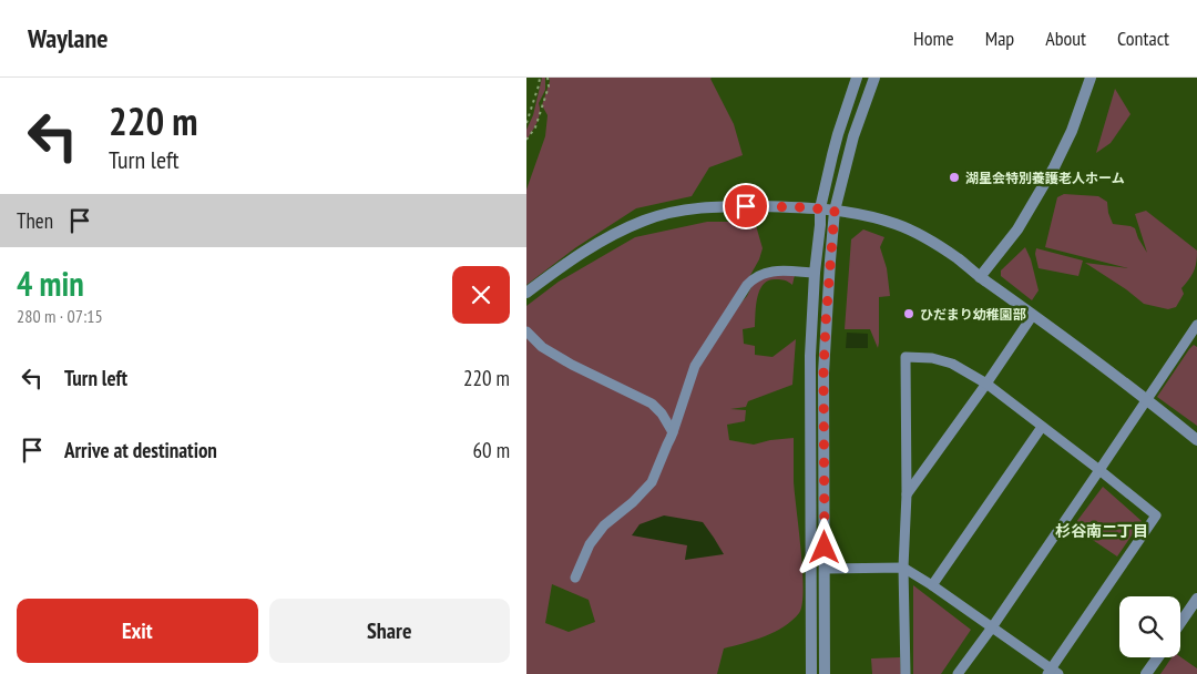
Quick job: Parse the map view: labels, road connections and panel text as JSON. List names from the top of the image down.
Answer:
{
  "districts": ["杉谷南二丁目"],
  "places": ["湖星会特別養護老人ホーム", "ひだまり幼稚園部"],
  "page": {
    "header": "Waylane",
    "nav": [
      "Home",
      "Map",
      "About",
      "Contact"
    ],
    "turn": ["220 m", "Turn left"],
    "then": "Then",
    "heading": ["4 min", "280 m · 07:15"],
    "list": [
      {
        "name": "Turn left",
        "value": "220 m"
      },
      {
        "name": "Arrive at destination",
        "value": "60 m"
      }
    ],
    "buttons": ["Exit", "Share"]
  }
}
